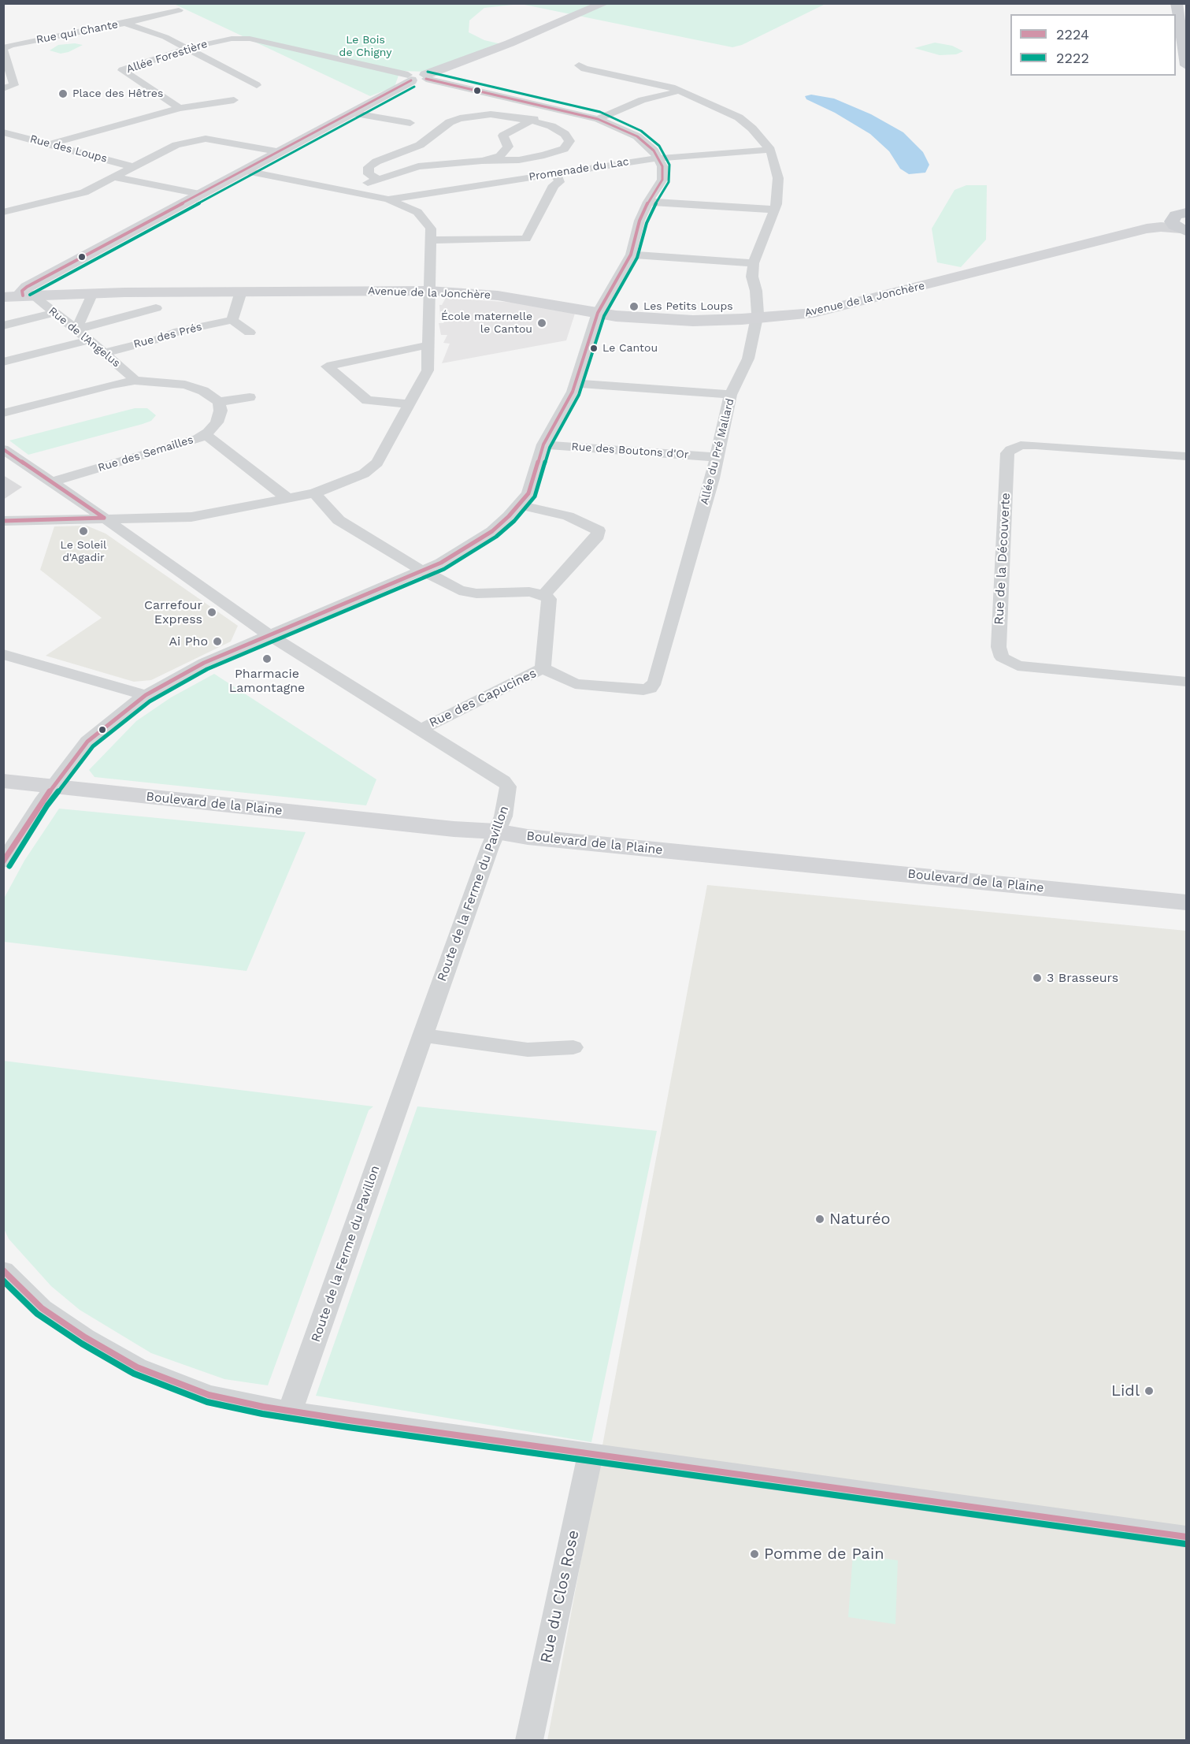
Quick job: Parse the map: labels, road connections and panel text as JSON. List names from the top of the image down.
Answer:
{
  "streets": {
    "main road": ["Avenue de la Jonchère", "Boulevard de la Plaine"],
    "street": [
      "Rue qui Chante",
      "Allée Forestière",
      "Rue des Loups",
      "Promenade du Lac",
      "Rue des Prés",
      "Rue de l'Angelus",
      "Rue des Boutons d'Or",
      "Allée du Pré Mallard",
      "Rue des Semailles",
      "Rue de la Découverte",
      "Rue des Capucines",
      "Route de la Ferme du Pavillon",
      "Rue du Clos Rose"
    ]
  },
  "crossings": [
    ["Rue qui Chante", "Allée Forestière"],
    ["Allée Forestière", "Promenade du Lac"],
    ["Promenade du Lac", "Allée du Pré Mallard"],
    ["Avenue de la Jonchère", "Rue de l'Angelus"],
    ["Avenue de la Jonchère", "Allée du Pré Mallard"],
    ["Rue des Prés", "Rue de l'Angelus"],
    ["Rue des Boutons d'Or", "Allée du Pré Mallard"],
    ["Allée du Pré Mallard", "Rue des Capucines"],
    ["Rue des Semailles", "Route de la Ferme du Pavillon"],
    ["Rue des Capucines", "Route de la Ferme du Pavillon"],
    ["Boulevard de la Plaine", "Route de la Ferme du Pavillon"]
  ],
  "parks": ["Le Bois de Chigny"],
  "places": [
    "Place des Hêtres",
    "Les Petits Loups",
    "École maternelle le Cantou",
    "Le Cantou",
    "Le Soleil d'Agadir",
    "Carrefour Express",
    "Ai Pho",
    "Pharmacie Lamontagne",
    "3 Brasseurs",
    "Naturéo",
    "Lidl",
    "Pomme de Pain"
  ],
  "lines": ["transit line 2222", "transit line 2224"],
  "legend": ["2224", "2222"]
}
